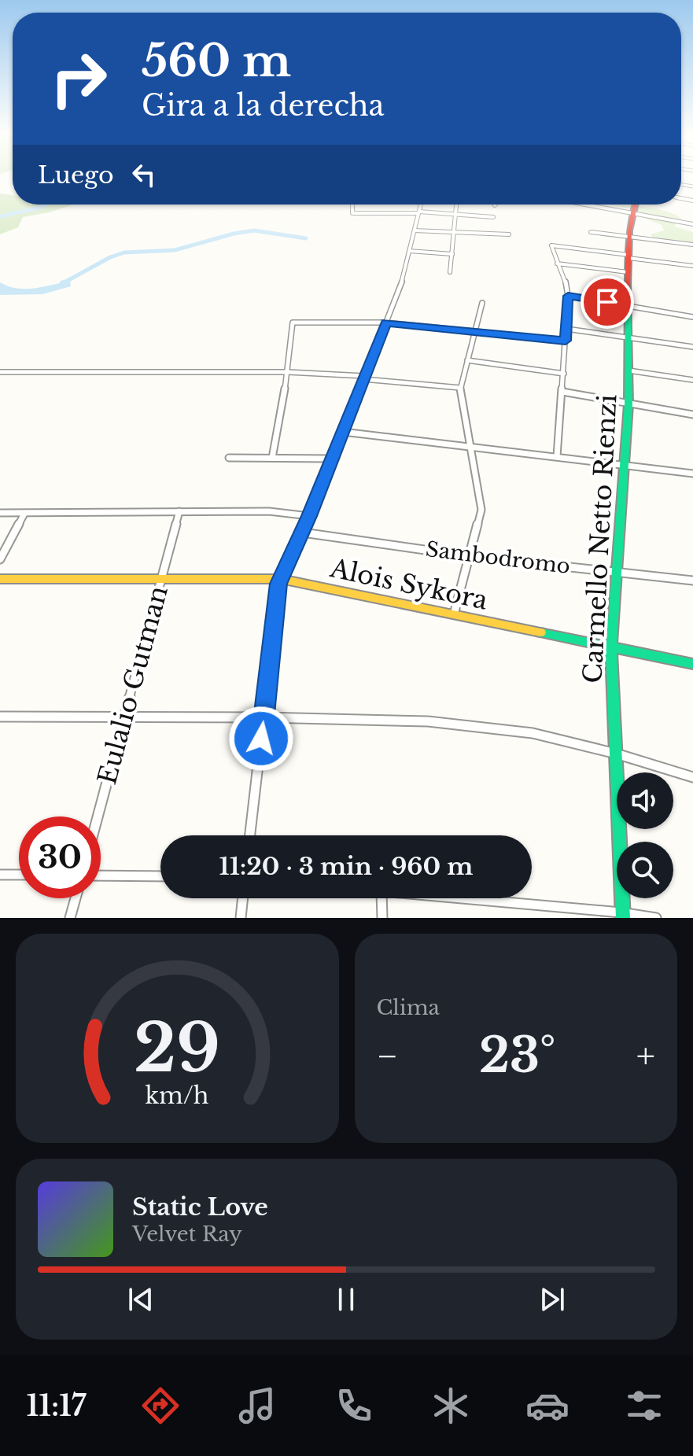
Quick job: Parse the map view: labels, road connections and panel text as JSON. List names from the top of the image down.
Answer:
{
  "streets": {
    "street": [
      "Carmello Netto Rienzi",
      "Sambodromo",
      "Alois Sykora",
      "Eulalio Gutman"
    ]
  },
  "crossings": [
    ["Carmello Netto Rienzi", "Sambodromo"],
    ["Carmello Netto Rienzi", "Alois Sykora"],
    ["Alois Sykora", "Eulalio Gutman"]
  ],
  "page": {
    "turn": ["560 m", "Gira a la derecha"],
    "then": "Luego",
    "limit": "30",
    "trip": "11:20 · 3 min · 960 m",
    "tile": "Clima",
    "heat": ["−", "23°", "+"],
    "song": ["Static Love", "Velvet Ray"],
    "tabs": "11:17",
    "gauge": ["29", "km/h"]
  }
}
